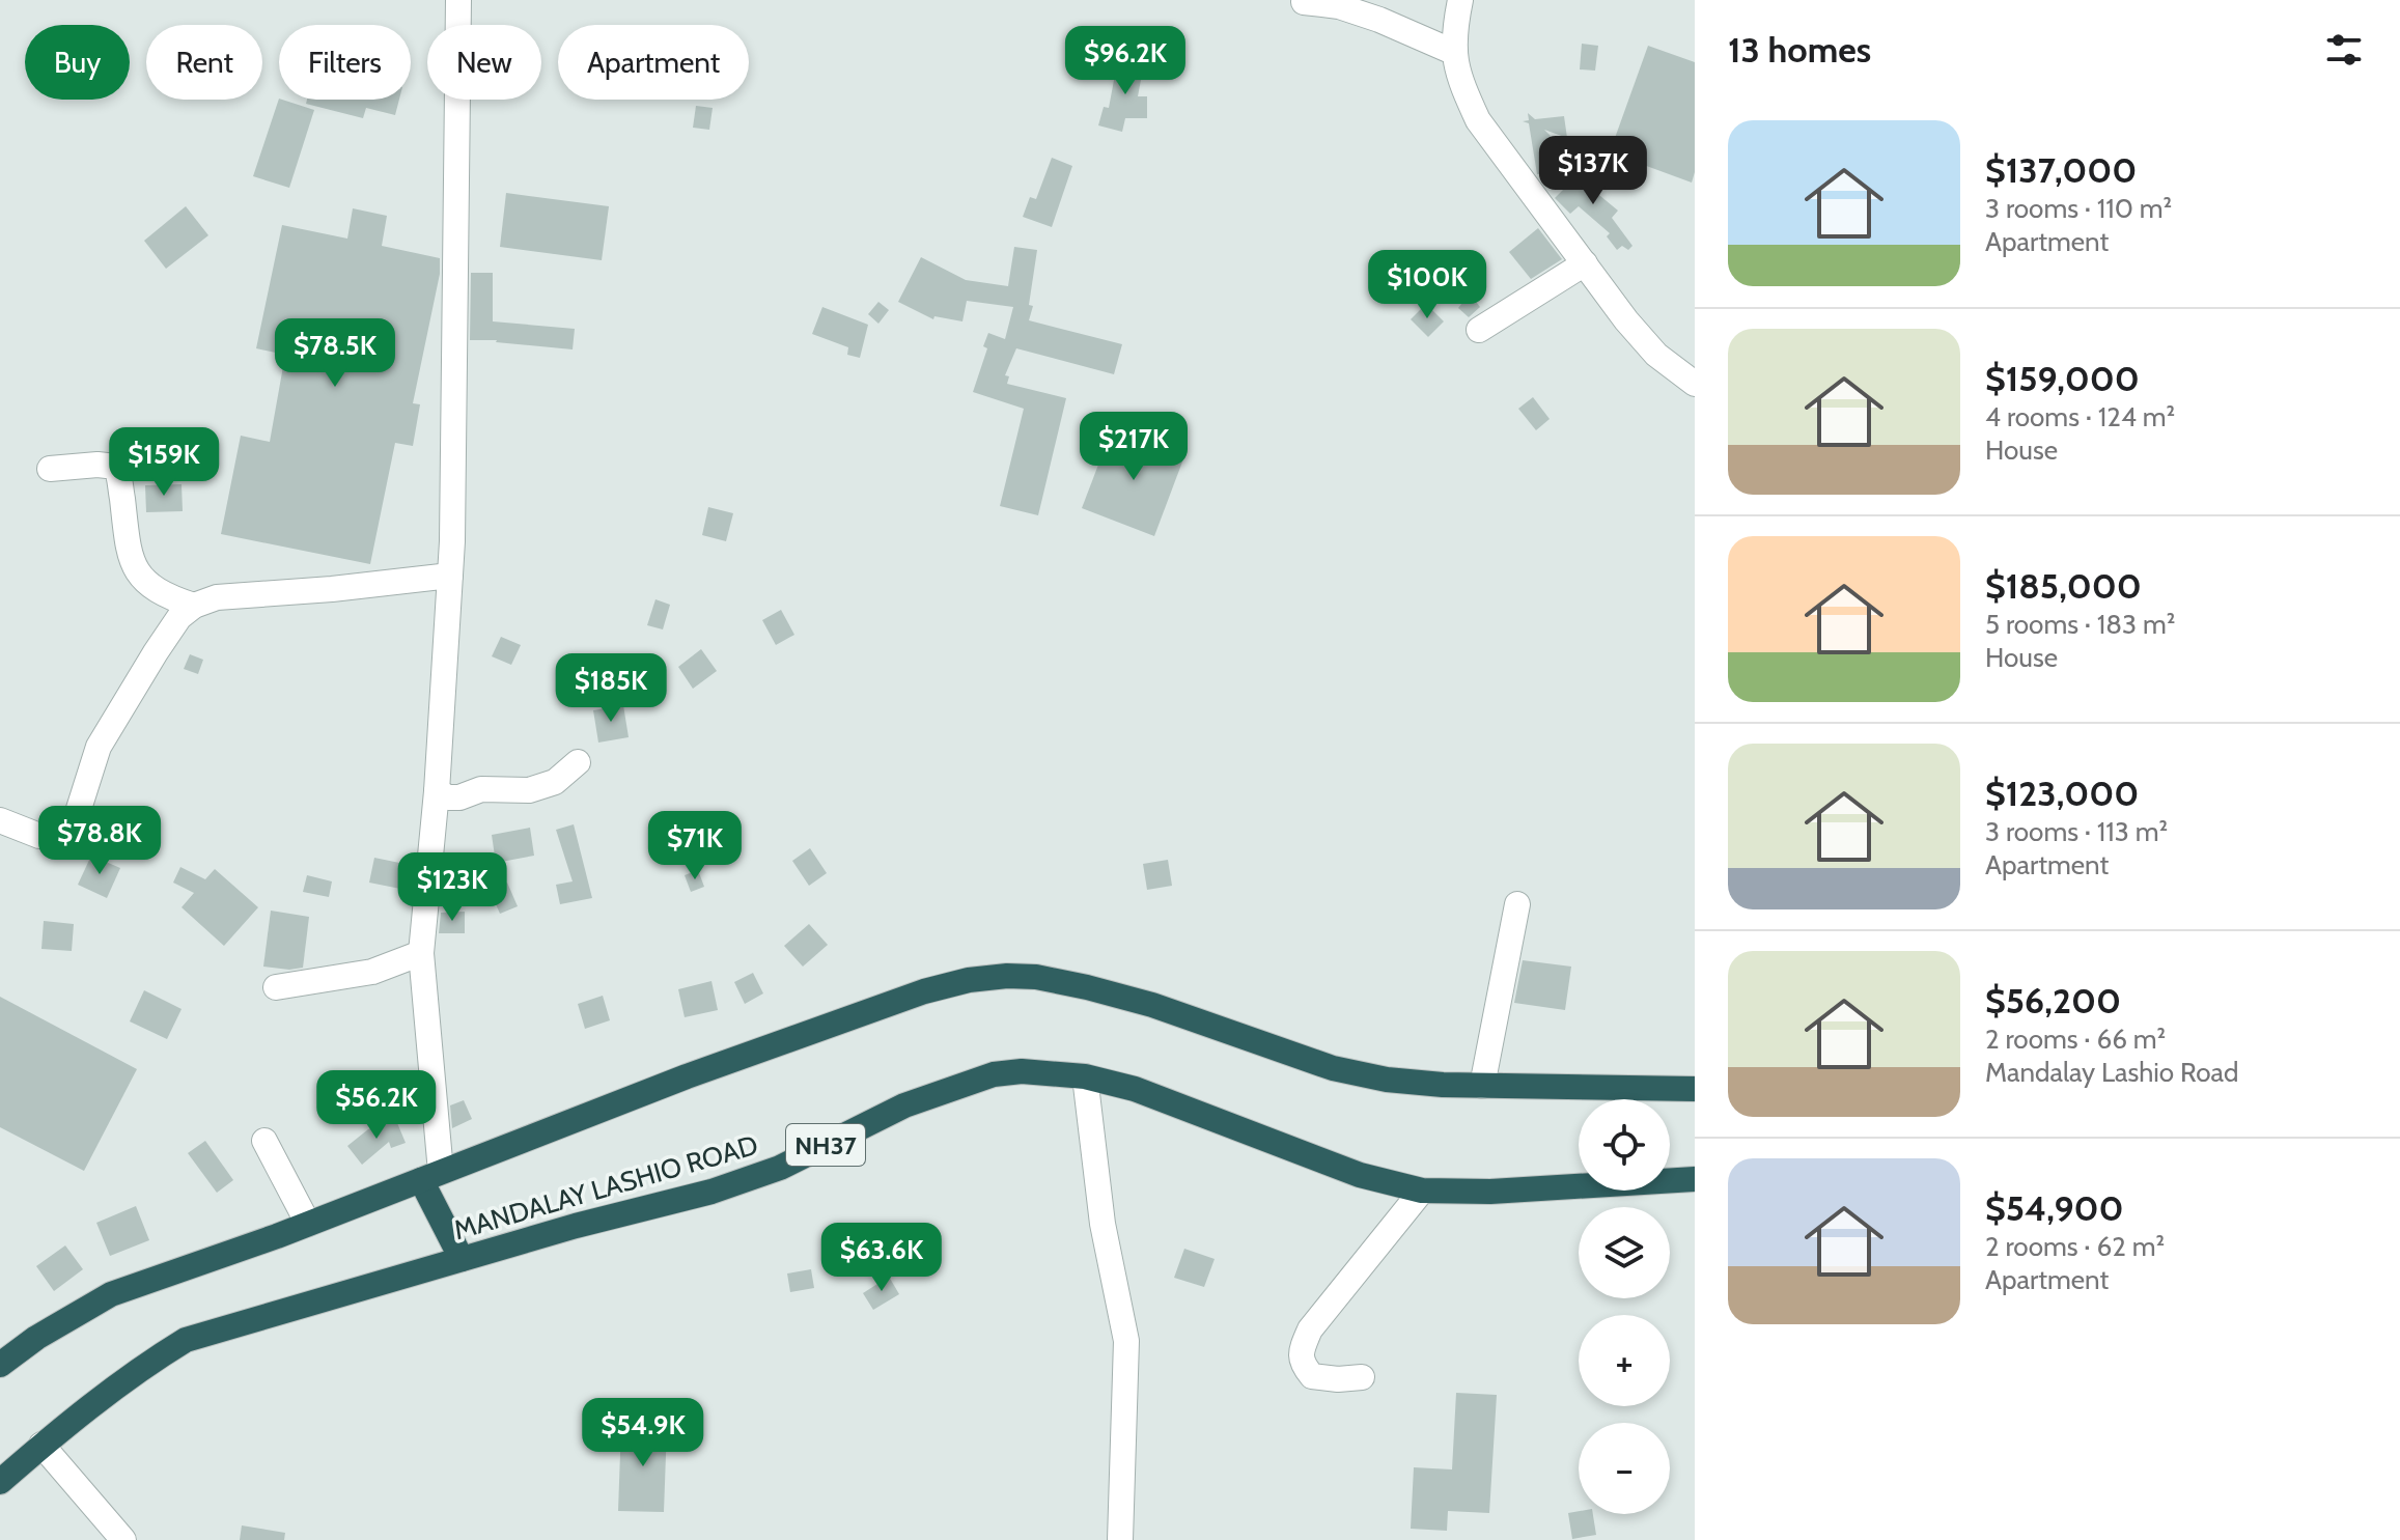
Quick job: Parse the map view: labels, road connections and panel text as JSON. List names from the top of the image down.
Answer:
{
  "streets": {
    "highway": ["NH37", "MANDALAY LASHIO ROAD"]
  },
  "page": {
    "heading": "13 homes",
    "chip": [
      "Buy",
      "Rent",
      "Filters",
      "New",
      "Apartment"
    ],
    "price": [
      "$96.2K",
      "$137K",
      "$100K",
      "$78.5K",
      "$217K",
      "$159K",
      "$185K",
      "$78.8K",
      "$71K",
      "$123K",
      "$56.2K",
      "$63.6K",
      "$54.9K"
    ],
    "list": [
      {
        "name": "$137,000",
        "note": "3 rooms · 110 m² · Apartment"
      },
      {
        "name": "$159,000",
        "note": "4 rooms · 124 m² · House"
      },
      {
        "name": "$185,000",
        "note": "5 rooms · 183 m² · House"
      },
      {
        "name": "$123,000",
        "note": "3 rooms · 113 m² · Apartment"
      },
      {
        "name": "$56,200",
        "note": "2 rooms · 66 m² · Mandalay Lashio Road"
      },
      {
        "name": "$54,900",
        "note": "2 rooms · 62 m² · Apartment"
      }
    ],
    "map_buttons": ["+", "−"]
  }
}
